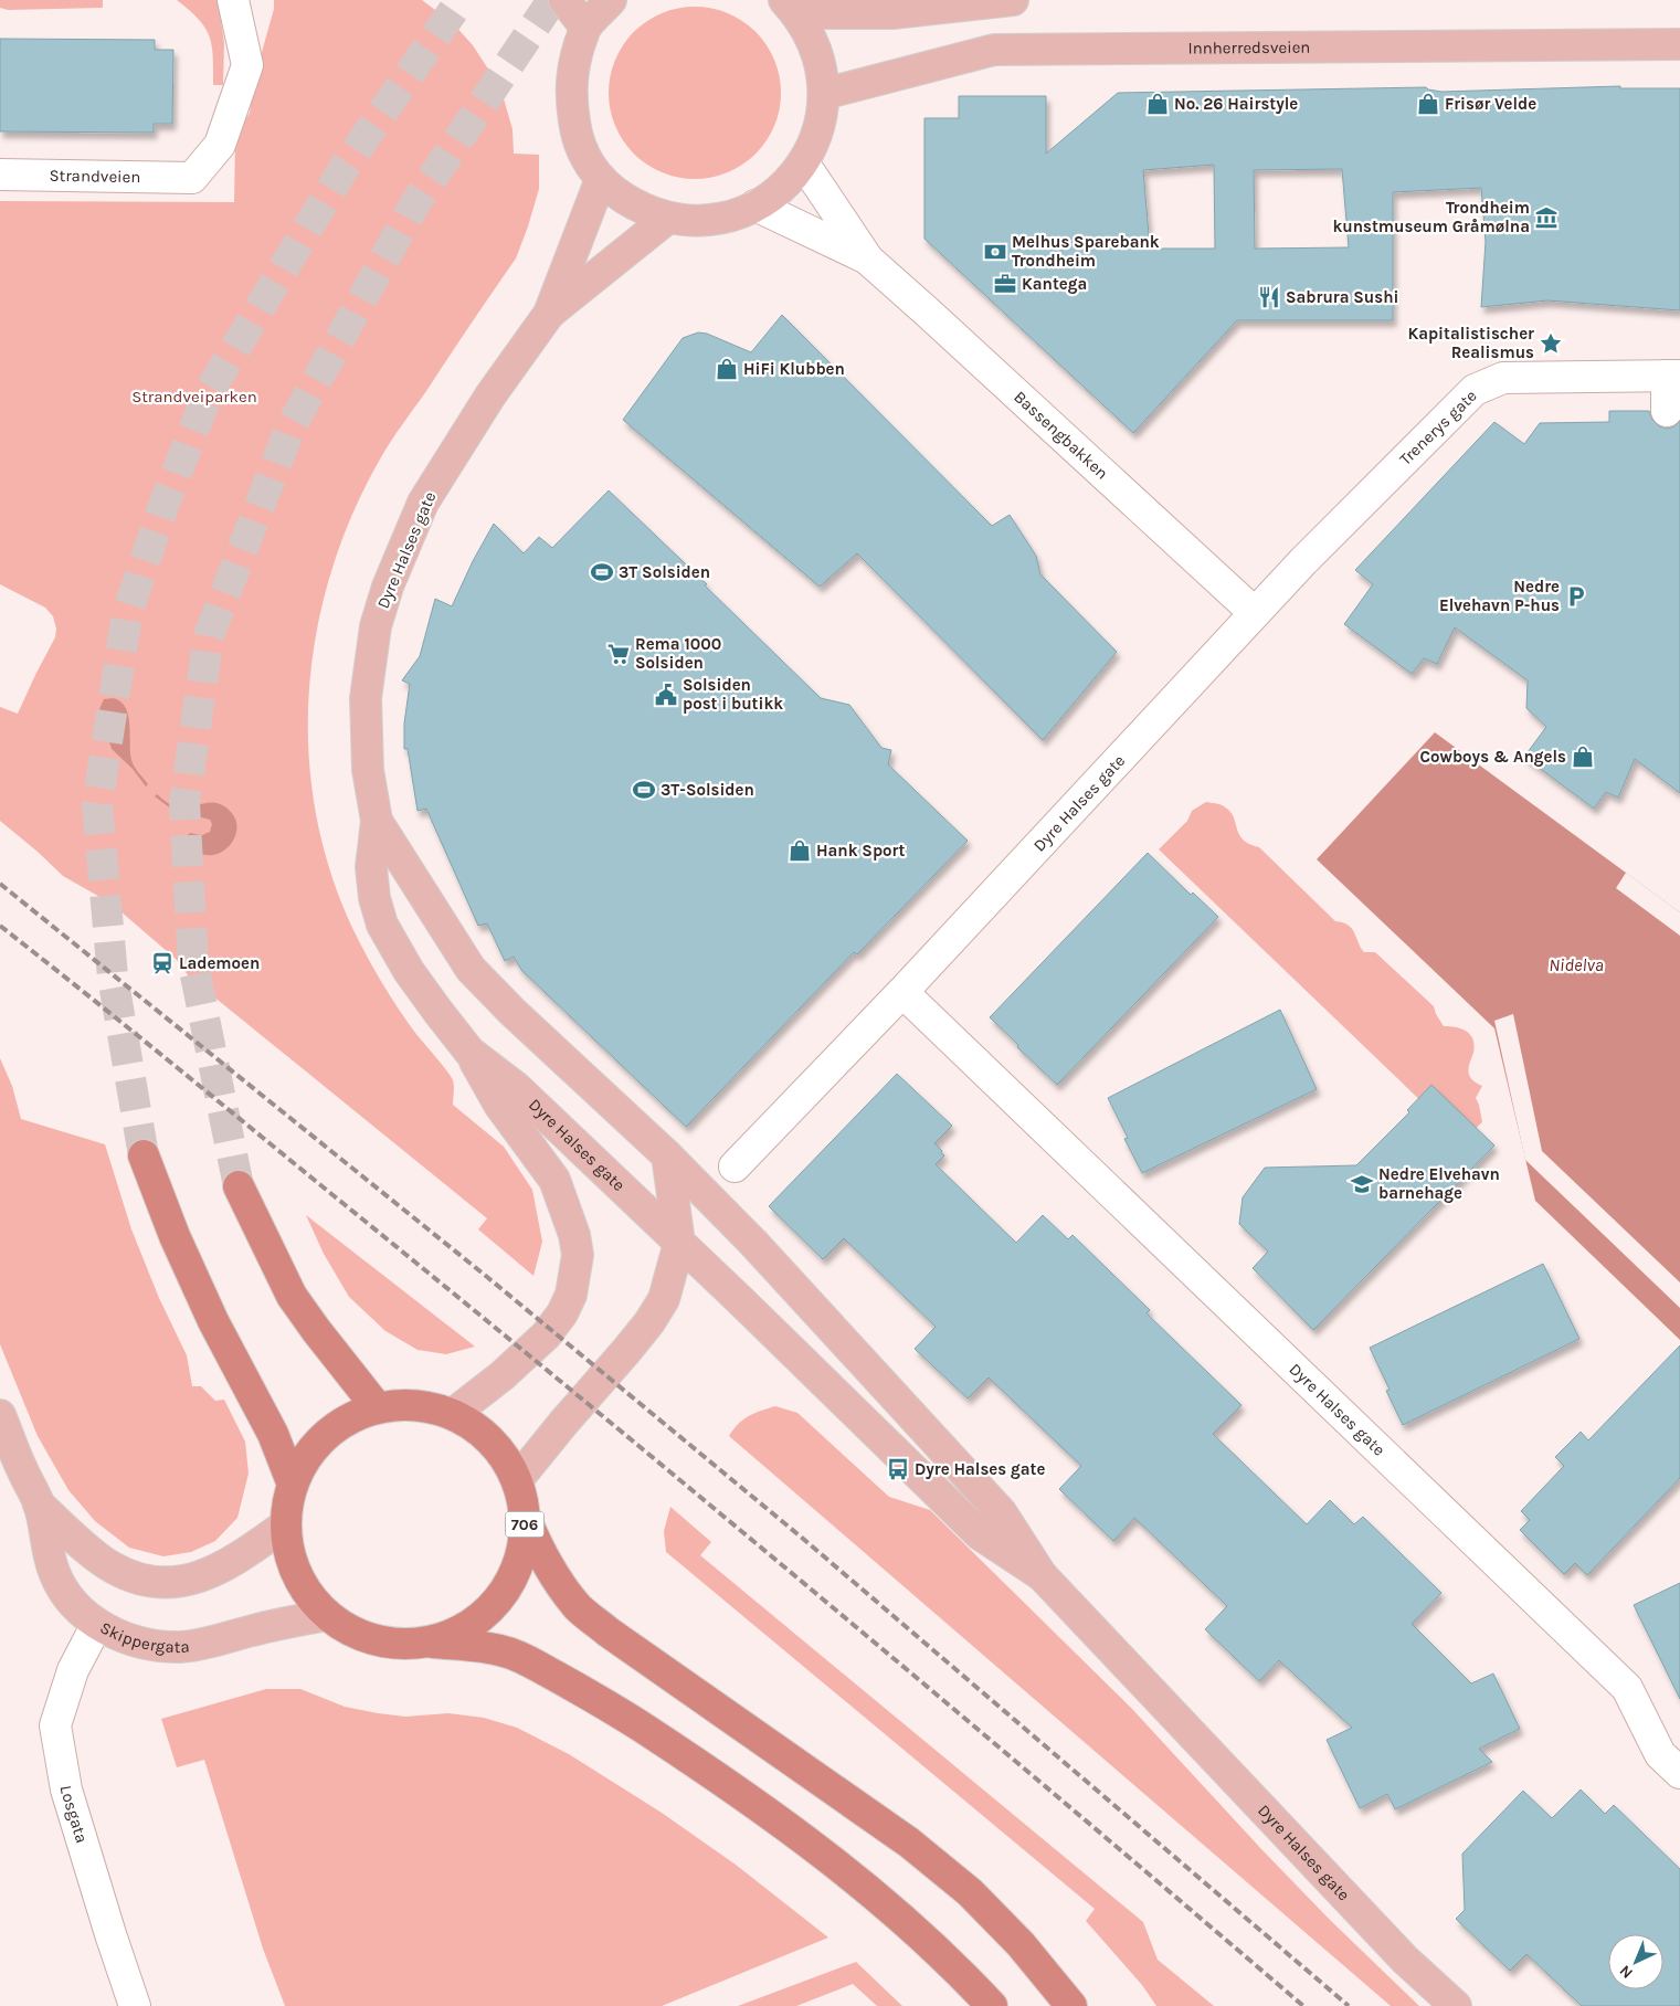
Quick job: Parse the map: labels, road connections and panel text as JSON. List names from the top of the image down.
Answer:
{
  "streets": {
    "highway": ["706"],
    "main road": ["Innherredsveien", "Dyre Halses gate", "Skippergata"],
    "street": [
      "Strandveien",
      "Trenerys gate",
      "Bassengbakken",
      "Losgata"
    ]
  },
  "crossings": [
    ["Trenerys gate", "Bassengbakken"],
    ["Trenerys gate", "Dyre Halses gate"],
    ["Bassengbakken", "Dyre Halses gate"],
    ["706", "Skippergata"],
    ["Skippergata", "Losgata"]
  ],
  "water": ["Nidelva"],
  "parks": ["Strandveiparken"],
  "places": {
    "shop": [
      "No. 26 Hairstyle",
      "Frisør Velde",
      "HiFi Klubben",
      "Cowboys & Angels",
      "Hank Sport"
    ],
    "museum": ["Trondheim kunstmuseum Gråmølna"],
    "bank": ["Melhus Sparebank Trondheim"],
    "office": ["Kantega"],
    "restaurant": ["Sabrura Sushi"],
    "place": ["Kapitalistischer Realismus"],
    "sports": ["3T Solsiden", "3T-Solsiden"],
    "parking": ["Nedre Elvehavn P-hus"],
    "supermarket": ["Rema 1000 Solsiden"],
    "public building": ["Solsiden post i butikk"],
    "station": ["Lademoen"],
    "school or university": ["Nedre Elvehavn barnehage"],
    "bus stop": ["Dyre Halses gate"]
  },
  "north": "bottom left"
}
